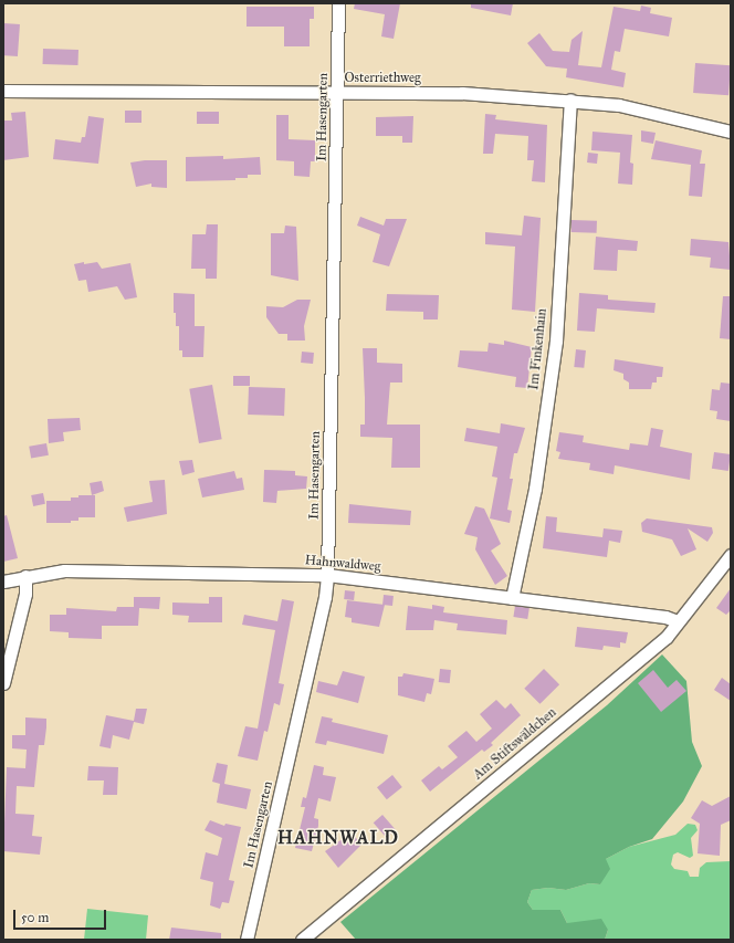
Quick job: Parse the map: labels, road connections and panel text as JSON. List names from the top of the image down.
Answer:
{
  "streets": {
    "street": [
      "Osterriethweg",
      "Im Hasengarten",
      "Im Finkenhain",
      "Hahnwaldweg",
      "Am Stiftswäldchen"
    ]
  },
  "crossings": [
    ["Osterriethweg", "Im Hasengarten"],
    ["Osterriethweg", "Im Finkenhain"],
    ["Im Hasengarten", "Hahnwaldweg"],
    ["Im Finkenhain", "Hahnwaldweg"],
    ["Hahnwaldweg", "Am Stiftswäldchen"]
  ],
  "districts": ["HAHNWALD"],
  "scale_bar": "50 m"
}
